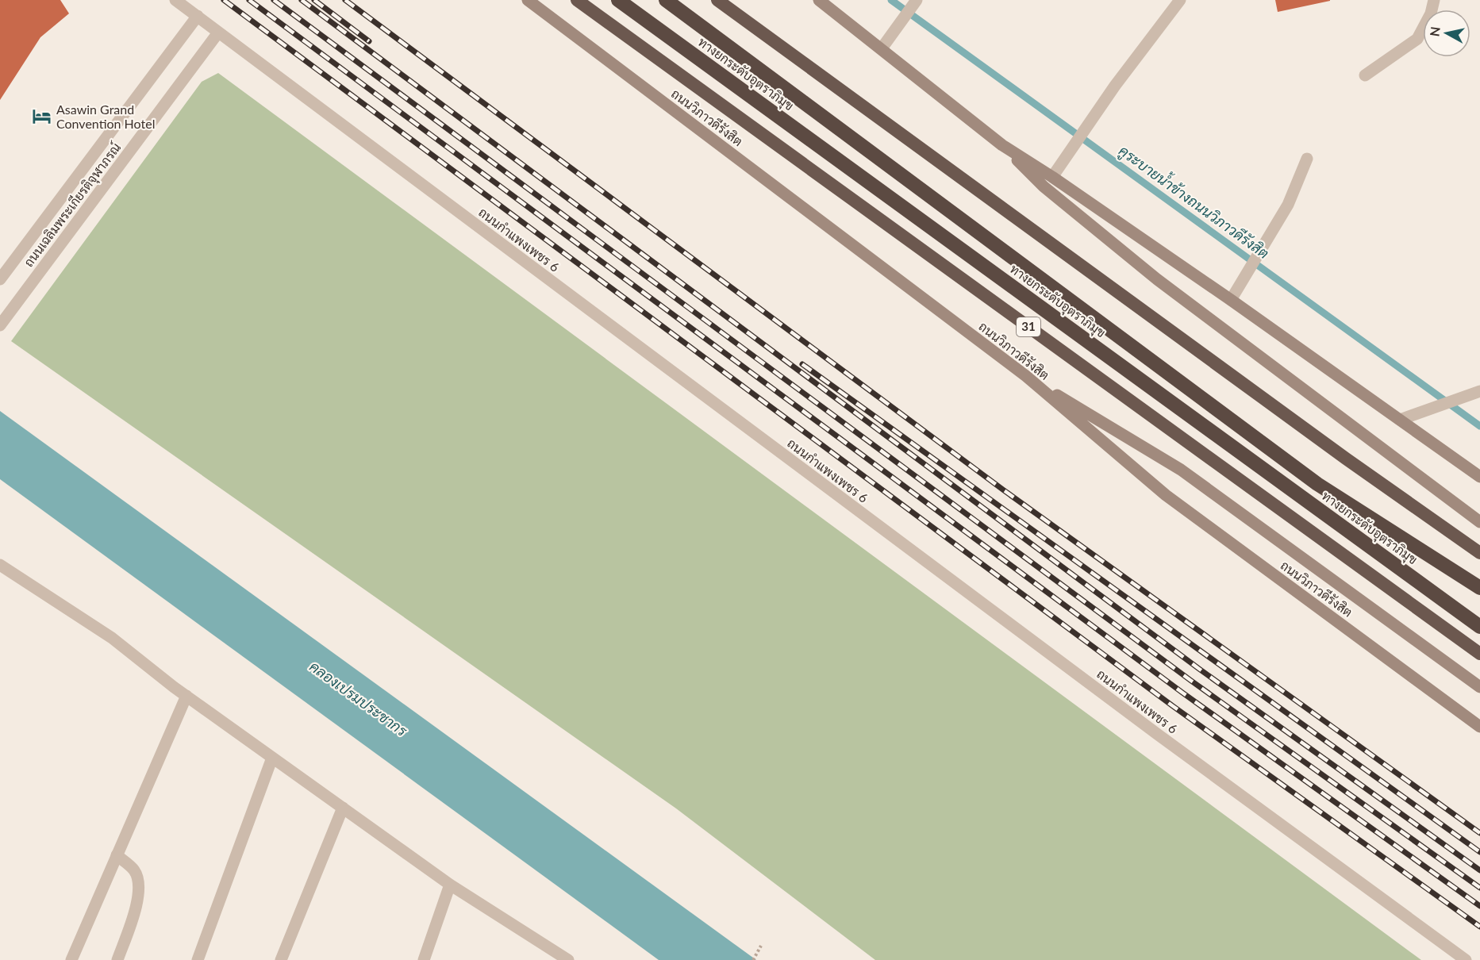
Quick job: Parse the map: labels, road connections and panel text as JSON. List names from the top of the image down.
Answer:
{
  "streets": {
    "highway": ["ทางยกระดับอุตราภิมุข", "ถนนวิภาวดีรังสิต", "31"],
    "street": ["ถนนเฉลิมพระเกียรติจุฬาภรณ์", "ถนนกำแพงเพชร 6"]
  },
  "crossings": [
    ["ถนนเฉลิมพระเกียรติจุฬาภรณ์", "ถนนกำแพงเพชร 6"]
  ],
  "water": ["คูระบายน้ำข้างถนนวิภาวดีรังสิต", "คลองเปรมประชากร"],
  "places": {
    "hotel": ["Asawin Grand Convention Hotel"]
  },
  "north": "left"
}
